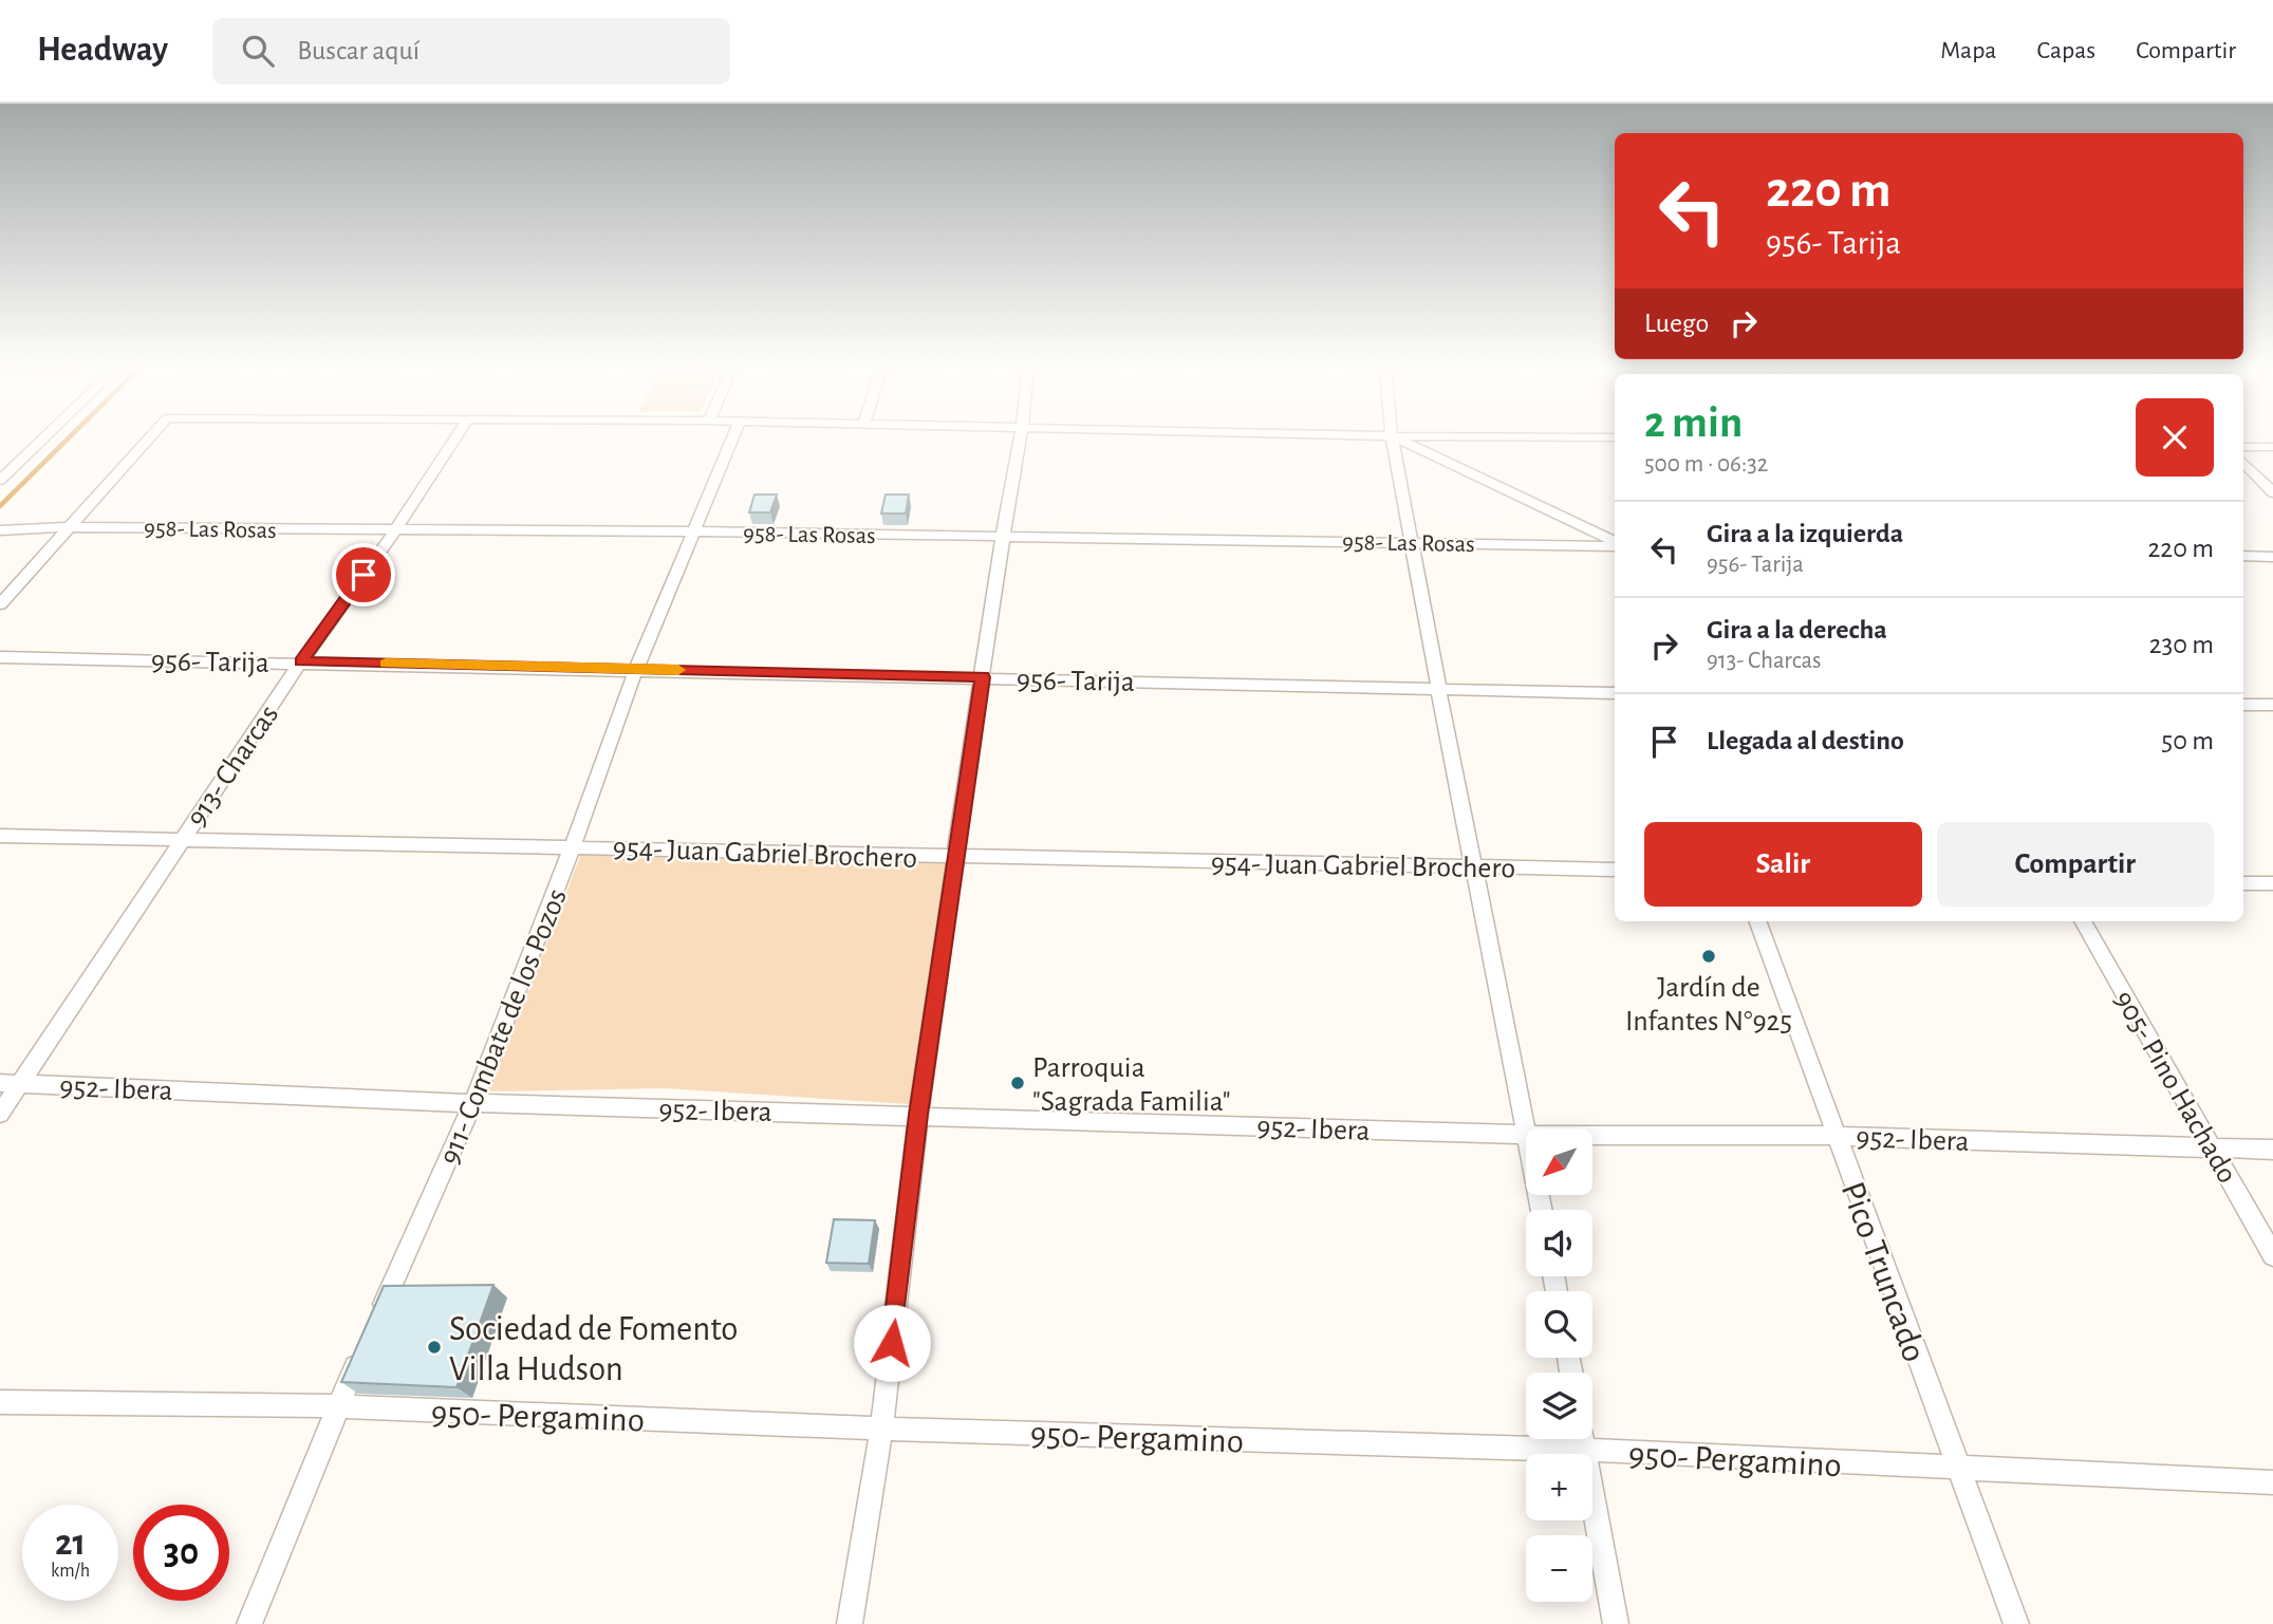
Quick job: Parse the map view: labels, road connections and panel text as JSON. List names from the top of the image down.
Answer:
{
  "streets": {
    "street": [
      "958- Las Rosas",
      "956- Tarija",
      "913- Charcas",
      "954- Juan Gabriel Brochero",
      "911- Combate de los Pozos",
      "905- Pino Hachado",
      "952- Ibera",
      "Pico Truncado",
      "950- Pergamino"
    ]
  },
  "crossings": [
    ["958- Las Rosas", "913- Charcas"],
    ["958- Las Rosas", "911- Combate de los Pozos"],
    ["956- Tarija", "913- Charcas"],
    ["956- Tarija", "911- Combate de los Pozos"],
    ["913- Charcas", "954- Juan Gabriel Brochero"],
    ["913- Charcas", "952- Ibera"],
    ["954- Juan Gabriel Brochero", "911- Combate de los Pozos"],
    ["911- Combate de los Pozos", "952- Ibera"],
    ["905- Pino Hachado", "952- Ibera"],
    ["952- Ibera", "Pico Truncado"],
    ["Pico Truncado", "950- Pergamino"]
  ],
  "places": ["Jardín de Infantes N°925", "Parroquia \"Sagrada Familia\"", "Sociedad de Fomento Villa Hudson"],
  "north": "bottom left",
  "page": {
    "header": "Headway",
    "search": "Buscar aquí",
    "nav": ["Mapa", "Capas", "Compartir"],
    "turn": ["220 m", "956- Tarija"],
    "then": "Luego",
    "heading": ["2 min", "500 m · 06:32"],
    "list": [
      {
        "name": "Gira a la izquierda",
        "note": "956- Tarija",
        "value": "220 m"
      },
      {
        "name": "Gira a la derecha",
        "note": "913- Charcas",
        "value": "230 m"
      },
      {
        "name": "Llegada al destino",
        "value": "50 m"
      }
    ],
    "buttons": ["Salir", "Compartir"],
    "map_buttons": ["+", "−"],
    "speed": "21 km/h",
    "limit": "30"
  }
}
